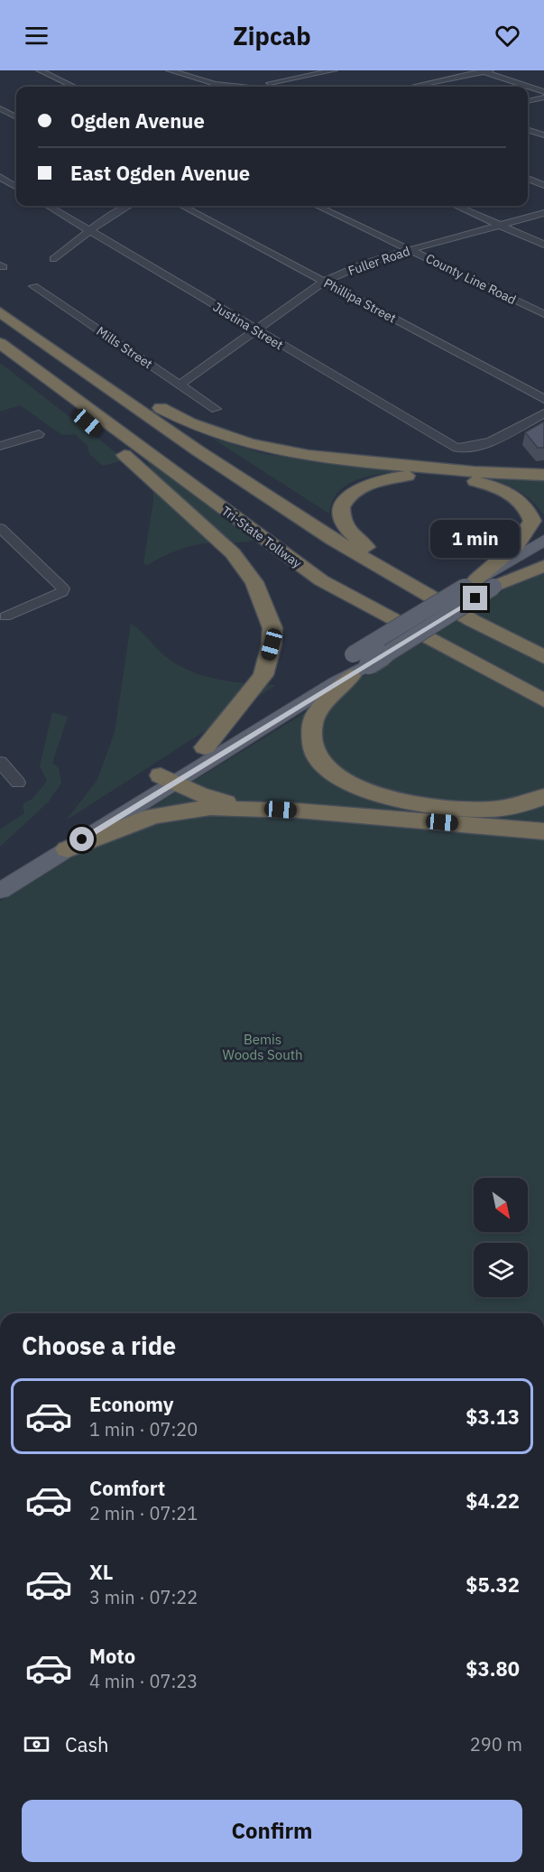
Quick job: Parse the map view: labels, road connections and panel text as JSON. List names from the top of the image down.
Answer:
{
  "streets": {
    "highway": ["Tri-State Tollway"],
    "street": [
      "Fuller Road",
      "County Line Road",
      "Phillipa Street",
      "Justina Street",
      "Mills Street"
    ]
  },
  "crossings": [
    ["Fuller Road", "County Line Road"],
    ["Fuller Road", "Phillipa Street"],
    ["Fuller Road", "Justina Street"],
    ["Fuller Road", "Mills Street"]
  ],
  "parks": ["Bemis Woods South"],
  "north": "bottom right",
  "page": {
    "header": "Zipcab",
    "banner": ["Ogden Avenue", "East Ogden Avenue"],
    "bubble": "1 min",
    "heading": "Choose a ride",
    "list": [
      {
        "name": "Economy",
        "note": "1 min · 07:20",
        "value": "$3.13"
      },
      {
        "name": "Comfort",
        "note": "2 min · 07:21",
        "value": "$4.22"
      },
      {
        "name": "XL",
        "note": "3 min · 07:22",
        "value": "$5.32"
      },
      {
        "name": "Moto",
        "note": "4 min · 07:23",
        "value": "$3.80"
      }
    ],
    "pay": ["Cash", "290 m"],
    "buttons": "Confirm"
  }
}
